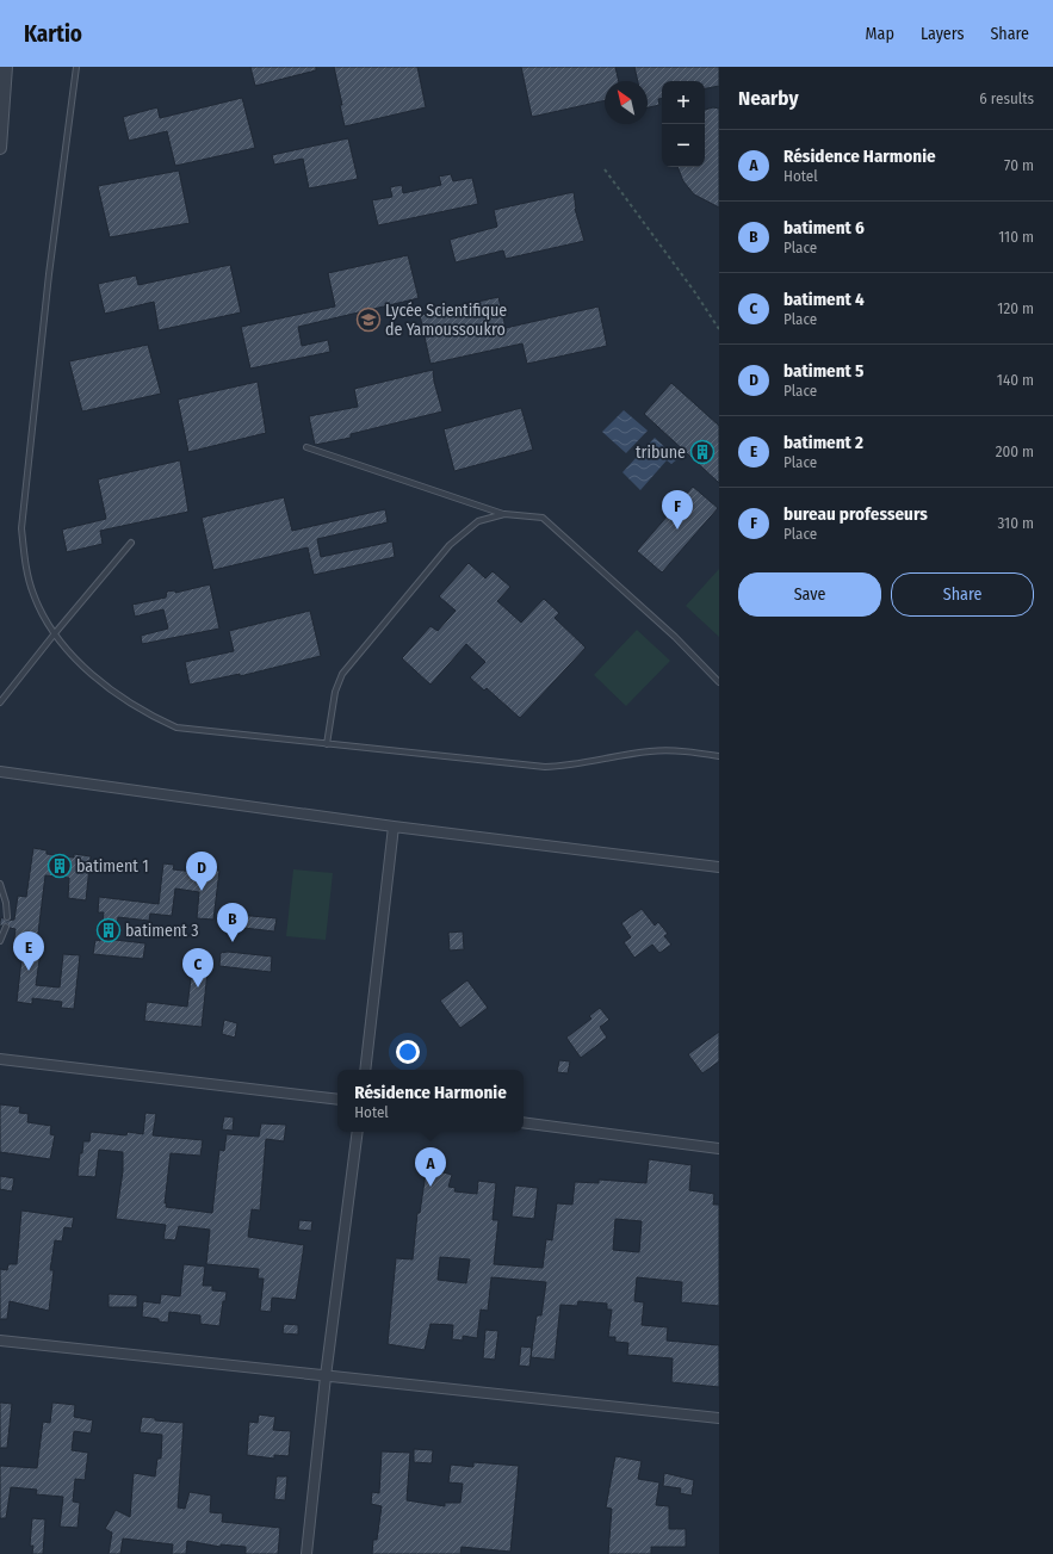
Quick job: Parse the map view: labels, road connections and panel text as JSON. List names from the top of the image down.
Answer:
{
  "places": {
    "school or university": ["Lycée Scientifique de Yamoussoukro"],
    "building": ["tribune", "batiment 1", "batiment 3"]
  },
  "north": "top left",
  "page": {
    "header": "Kartio",
    "nav": ["Map", "Layers", "Share"],
    "heading": ["Nearby", "6 results"],
    "map_buttons": ["+", "−"],
    "list": [
      {
        "mark": "A",
        "name": "Résidence Harmonie",
        "note": "Hotel",
        "value": "70 m"
      },
      {
        "mark": "B",
        "name": "batiment 6",
        "note": "Place",
        "value": "110 m"
      },
      {
        "mark": "C",
        "name": "batiment 4",
        "note": "Place",
        "value": "120 m"
      },
      {
        "mark": "D",
        "name": "batiment 5",
        "note": "Place",
        "value": "140 m"
      },
      {
        "mark": "E",
        "name": "batiment 2",
        "note": "Place",
        "value": "200 m"
      },
      {
        "mark": "F",
        "name": "bureau professeurs",
        "note": "Place",
        "value": "310 m"
      }
    ],
    "pins": [
      "F",
      "D",
      "B",
      "E",
      "C",
      "A"
    ],
    "buttons": ["Save", "Share"],
    "popup": ["Résidence Harmonie", "Hotel"]
  }
}
